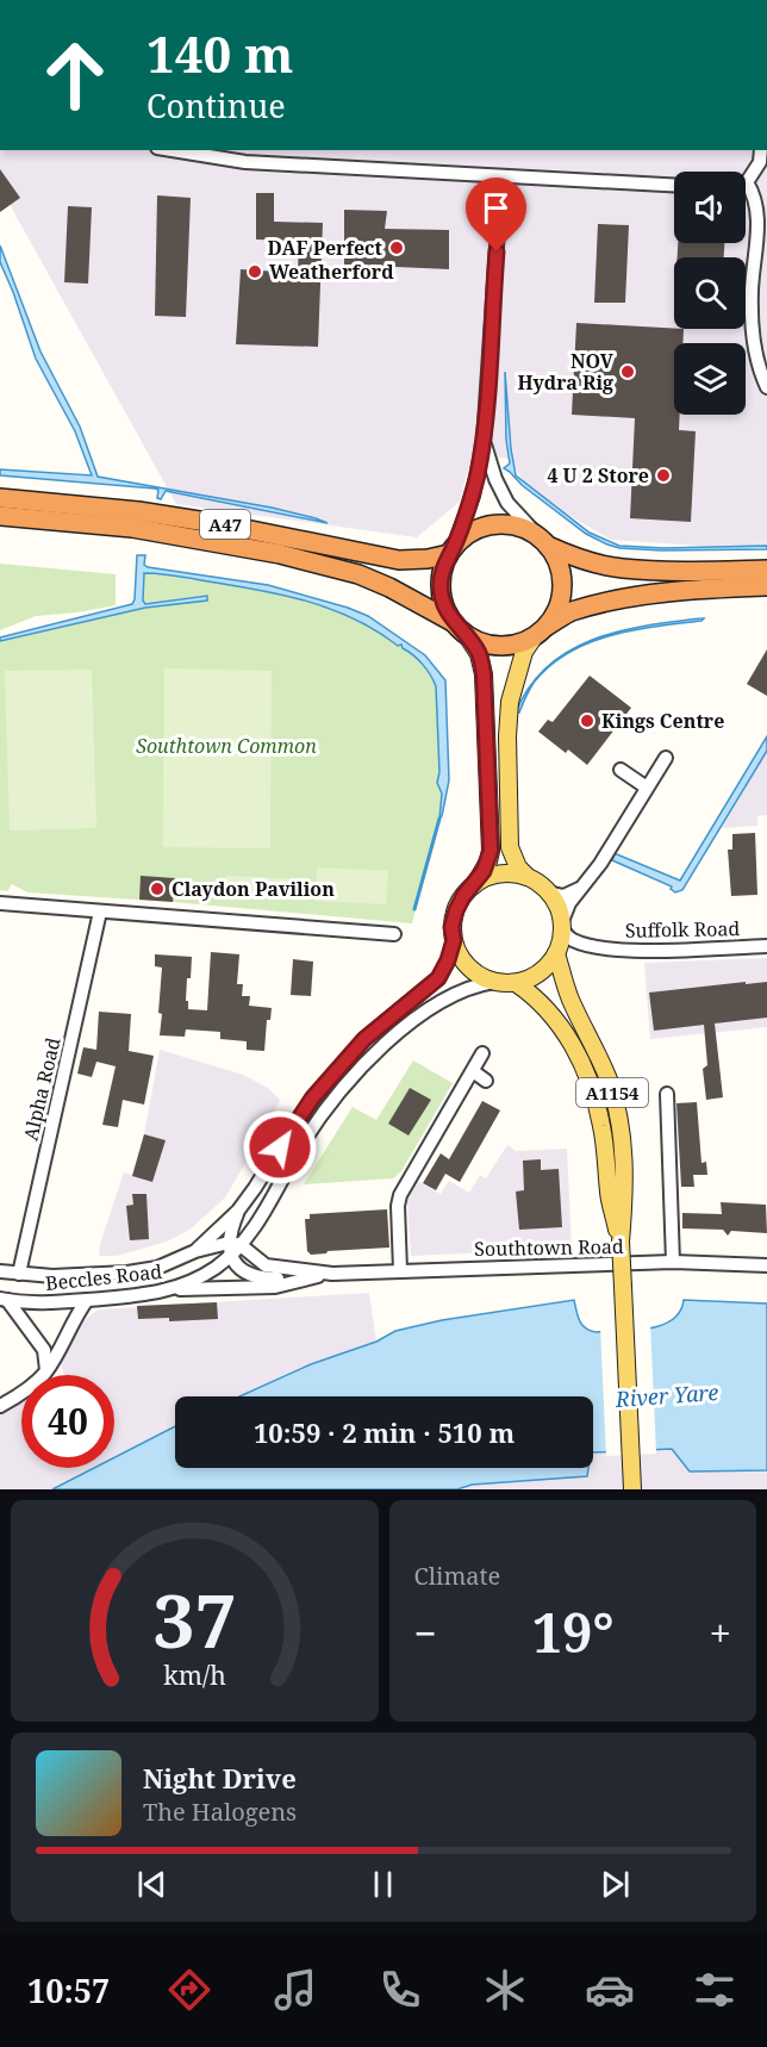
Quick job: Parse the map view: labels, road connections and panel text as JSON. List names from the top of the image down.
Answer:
{
  "streets": {
    "highway": ["A47"],
    "main road": ["A1154"],
    "street": [
      "Suffolk Road",
      "Alpha Road",
      "Southtown Road",
      "Beccles Road"
    ]
  },
  "crossings": [
    ["Suffolk Road", "A1154"],
    ["Alpha Road", "Beccles Road"],
    ["Southtown Road", "Beccles Road"]
  ],
  "water": ["River Yare"],
  "parks": ["Southtown Common"],
  "places": [
    "DAF Perfect",
    "Weatherford",
    "NOV Hydra Rig",
    "4 U 2 Store",
    "Kings Centre",
    "Claydon Pavilion"
  ],
  "page": {
    "turn": ["140 m", "Continue"],
    "limit": "40",
    "trip": "10:59 · 2 min · 510 m",
    "tile": "Climate",
    "heat": ["−", "19°", "+"],
    "song": ["Night Drive", "The Halogens"],
    "tabs": "10:57",
    "gauge": ["37", "km/h"]
  }
}
